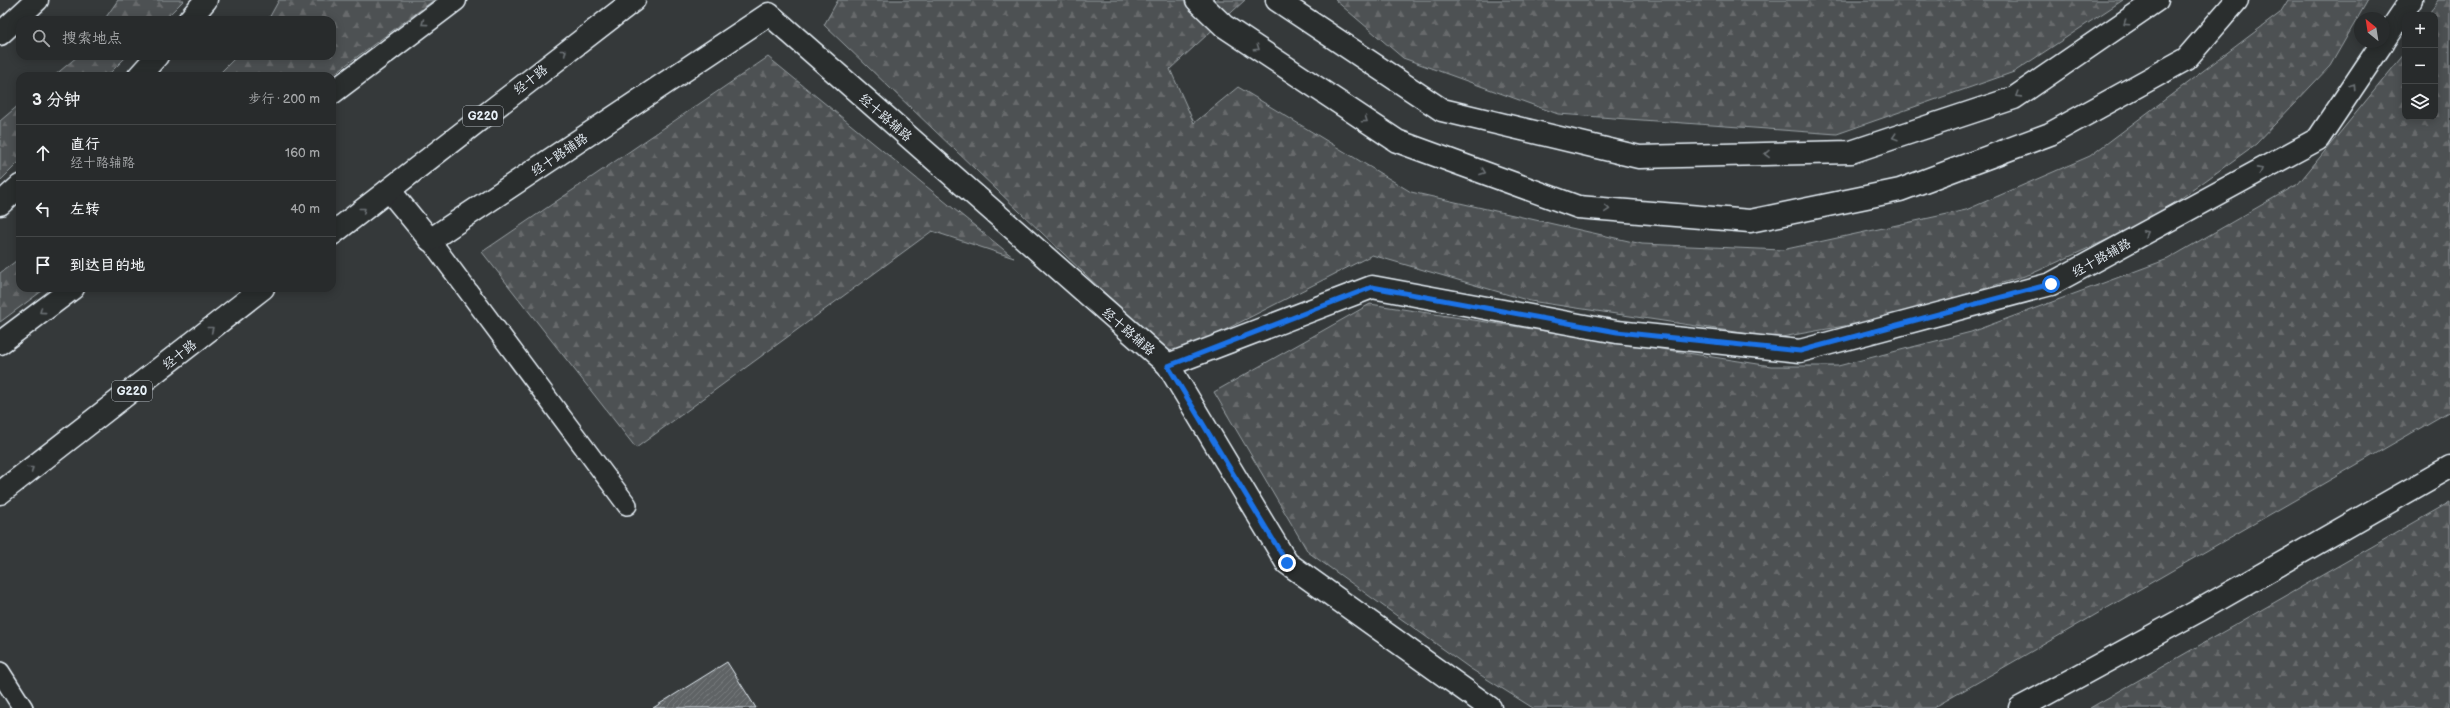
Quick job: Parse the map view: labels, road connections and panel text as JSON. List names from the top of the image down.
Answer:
{
  "streets": {
    "main road": ["经十路", "G220", "经十路辅路"]
  },
  "one_way": ["经十路辅路"],
  "north": "top left",
  "page": {
    "map_buttons": ["+", "−"],
    "search": "搜索地点",
    "heading": ["3 分钟", "步行 · 200 m"],
    "list": [
      ["直行", "经十路辅路", "160 m"],
      ["左转", "40 m"],
      "到达目的地"
    ]
  }
}
